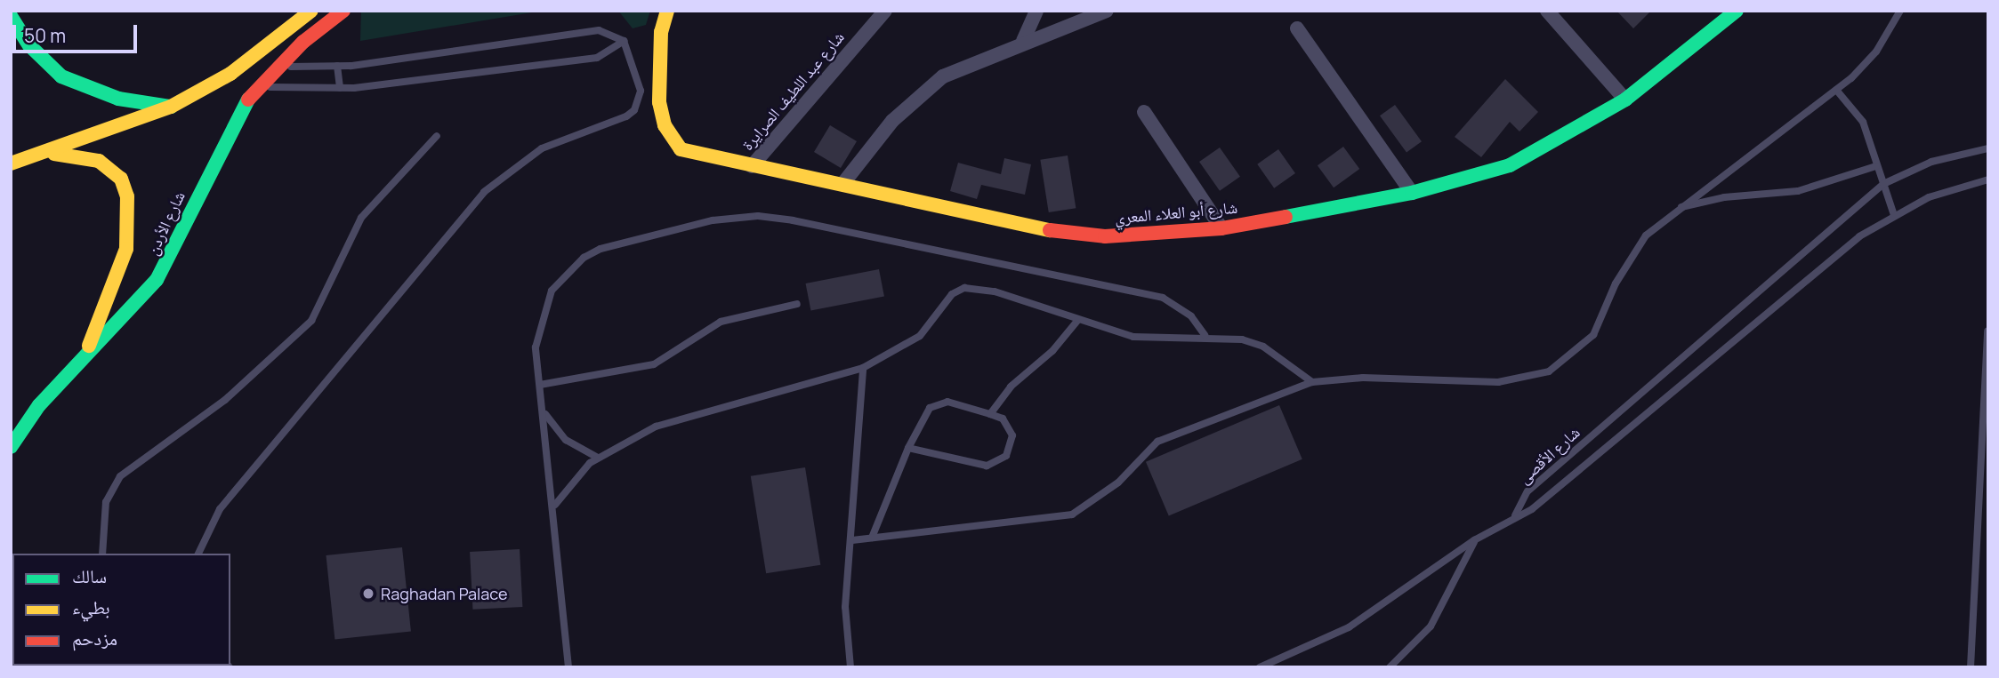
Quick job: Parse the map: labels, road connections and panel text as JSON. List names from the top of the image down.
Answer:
{
  "streets": {
    "main road": ["شارع أبو العلاء المعري", "شارع الأردن"],
    "street": ["شارع عبد اللطيف الصرايرة"],
    "lane": ["شارع الأقصى"]
  },
  "crossings": [
    ["شارع عبد اللطيف الصرايرة", "شارع أبو العلاء المعري"]
  ],
  "places": ["Raghadan Palace"],
  "legend": ["سالك", "بطيء", "مزدحم"],
  "scale_bar": "50 m"
}
